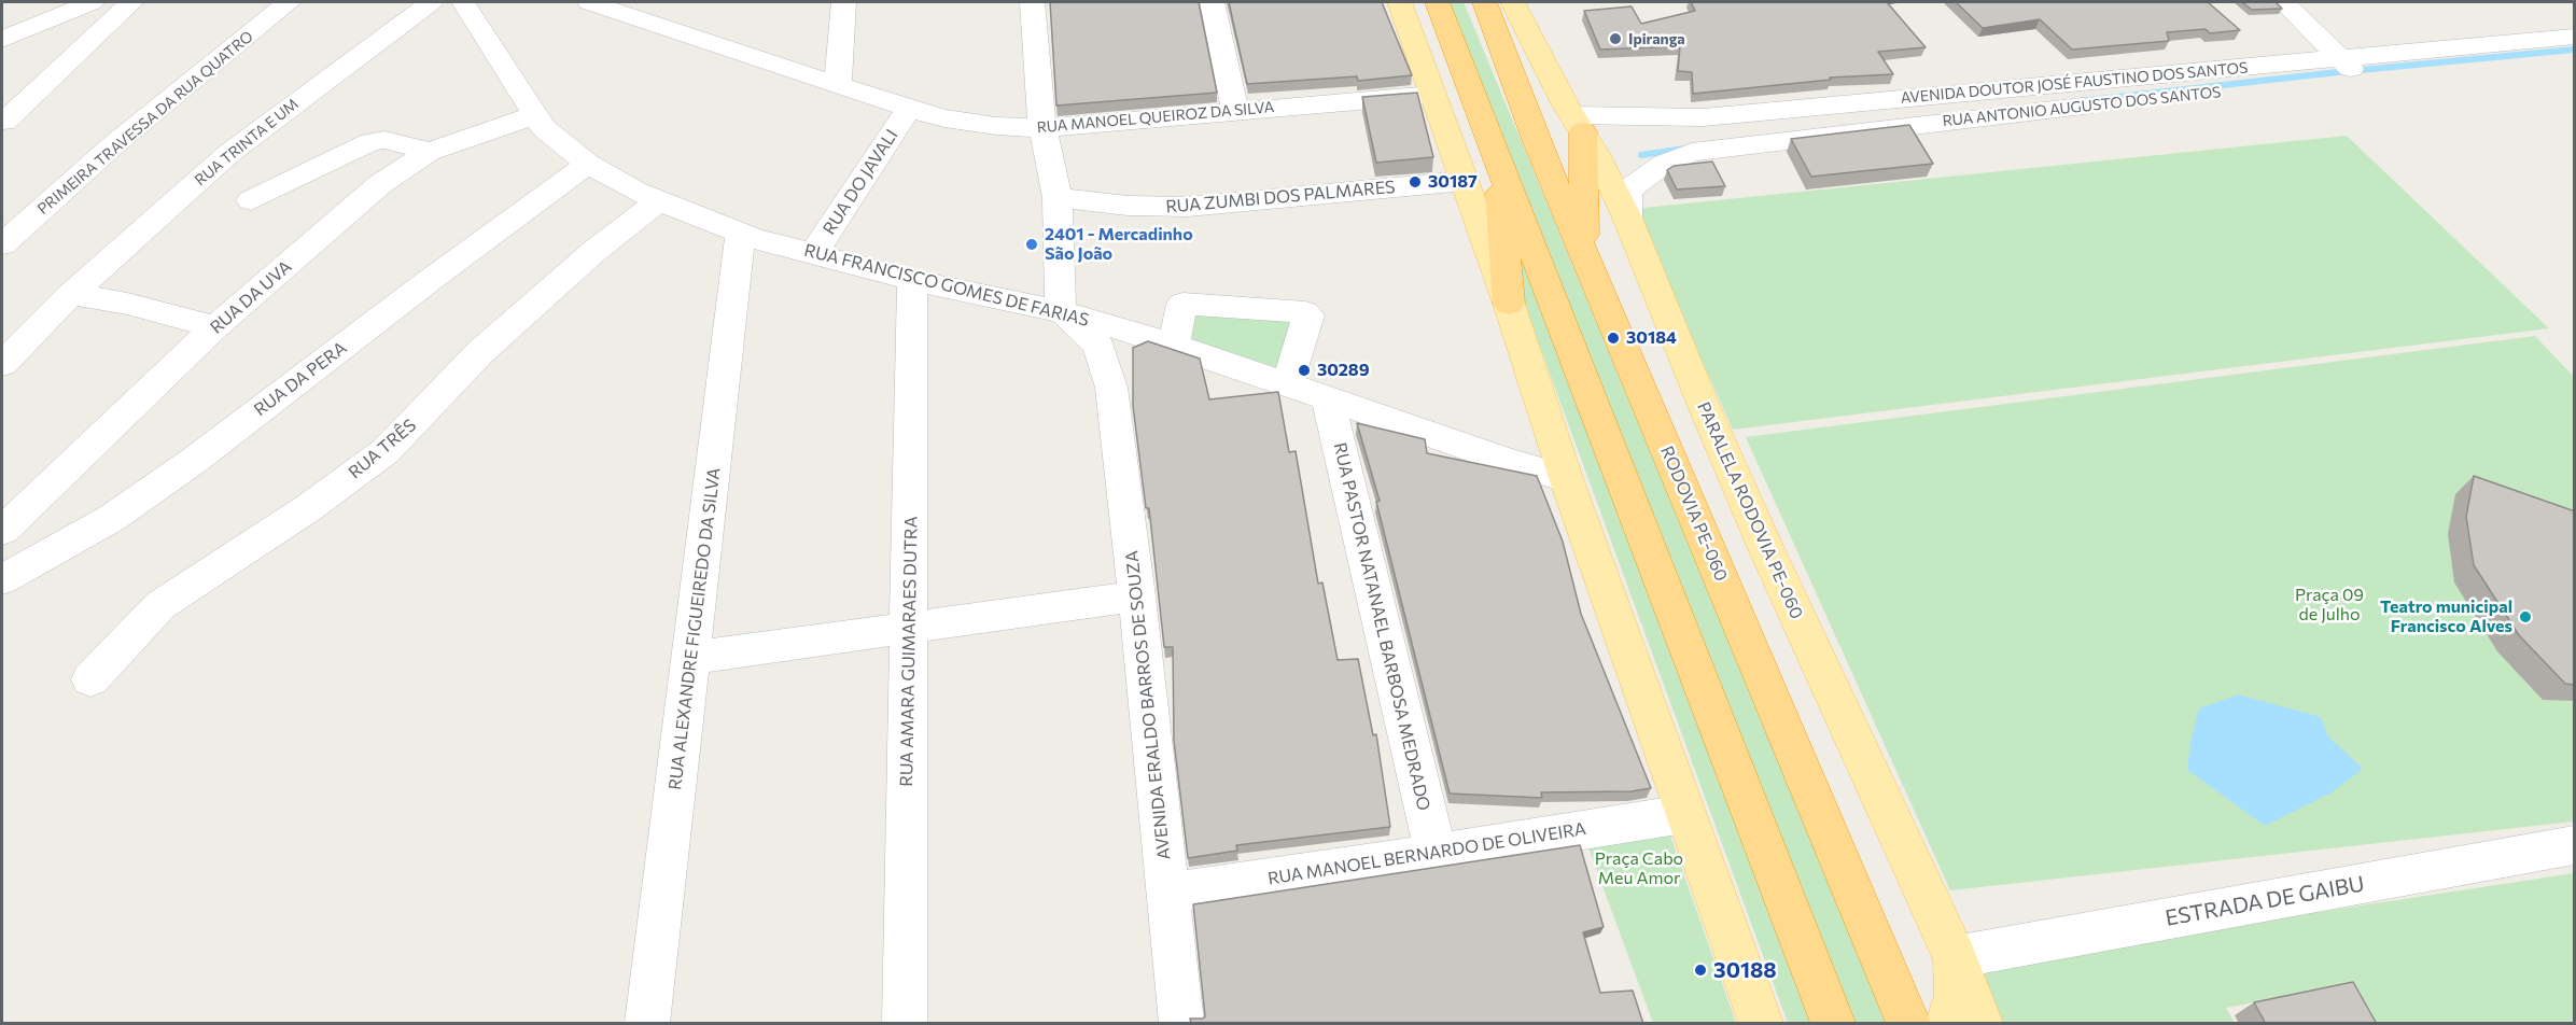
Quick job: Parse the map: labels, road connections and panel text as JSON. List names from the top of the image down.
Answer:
{
  "streets": {
    "highway": ["RODOVIA PE-060"],
    "main road": ["PARALELA RODOVIA PE-060"],
    "street": [
      "AVENIDA DOUTOR JOSÉ FAUSTINO DOS SANTOS",
      "RUA ANTONIO AUGUSTO DOS SANTOS",
      "RUA MANOEL QUEIROZ DA SILVA",
      "PRIMEIRA TRAVESSA DA RUA QUATRO",
      "RUA TRINTA E UM",
      "RUA DO JAVALI",
      "RUA ZUMBI DOS PALMARES",
      "RUA FRANCISCO GOMES DE FARIAS",
      "RUA DA UVA",
      "RUA DA PERA",
      "RUA TRÊS",
      "RUA PASTOR NATANAEL BARBOSA MEDRADO",
      "RUA ALEXANDRE FIGUEIREDO DA SILVA",
      "RUA AMARA GUIMARAES DUTRA",
      "AVENIDA ERALDO BARROS DE SOUZA",
      "RUA MANOEL BERNARDO DE OLIVEIRA",
      "ESTRADA DE GAIBU"
    ]
  },
  "crossings": [
    ["AVENIDA DOUTOR JOSÉ FAUSTINO DOS SANTOS", "RUA ANTONIO AUGUSTO DOS SANTOS"],
    ["AVENIDA DOUTOR JOSÉ FAUSTINO DOS SANTOS", "PARALELA RODOVIA PE-060"],
    ["RUA ANTONIO AUGUSTO DOS SANTOS", "PARALELA RODOVIA PE-060"],
    ["RUA MANOEL QUEIROZ DA SILVA", "RUA DO JAVALI"],
    ["RUA DO JAVALI", "RUA FRANCISCO GOMES DE FARIAS"],
    ["RUA FRANCISCO GOMES DE FARIAS", "RUA DA UVA"],
    ["RUA FRANCISCO GOMES DE FARIAS", "RUA DA PERA"],
    ["RUA FRANCISCO GOMES DE FARIAS", "RUA TRÊS"],
    ["RUA FRANCISCO GOMES DE FARIAS", "RUA PASTOR NATANAEL BARBOSA MEDRADO"],
    ["RUA FRANCISCO GOMES DE FARIAS", "RUA ALEXANDRE FIGUEIREDO DA SILVA"],
    ["RUA FRANCISCO GOMES DE FARIAS", "RUA AMARA GUIMARAES DUTRA"],
    ["RUA FRANCISCO GOMES DE FARIAS", "AVENIDA ERALDO BARROS DE SOUZA"],
    ["PARALELA RODOVIA PE-060", "ESTRADA DE GAIBU"],
    ["RUA PASTOR NATANAEL BARBOSA MEDRADO", "RUA MANOEL BERNARDO DE OLIVEIRA"],
    ["AVENIDA ERALDO BARROS DE SOUZA", "RUA MANOEL BERNARDO DE OLIVEIRA"]
  ],
  "parks": ["Praça 09 de Julho", "Praça Cabo Meu Amor"],
  "places": [
    "Ipiranga",
    "30187",
    "2401 - Mercadinho São João",
    "30184",
    "30289",
    "Teatro municipal Francisco Alves",
    "30188"
  ]
}
